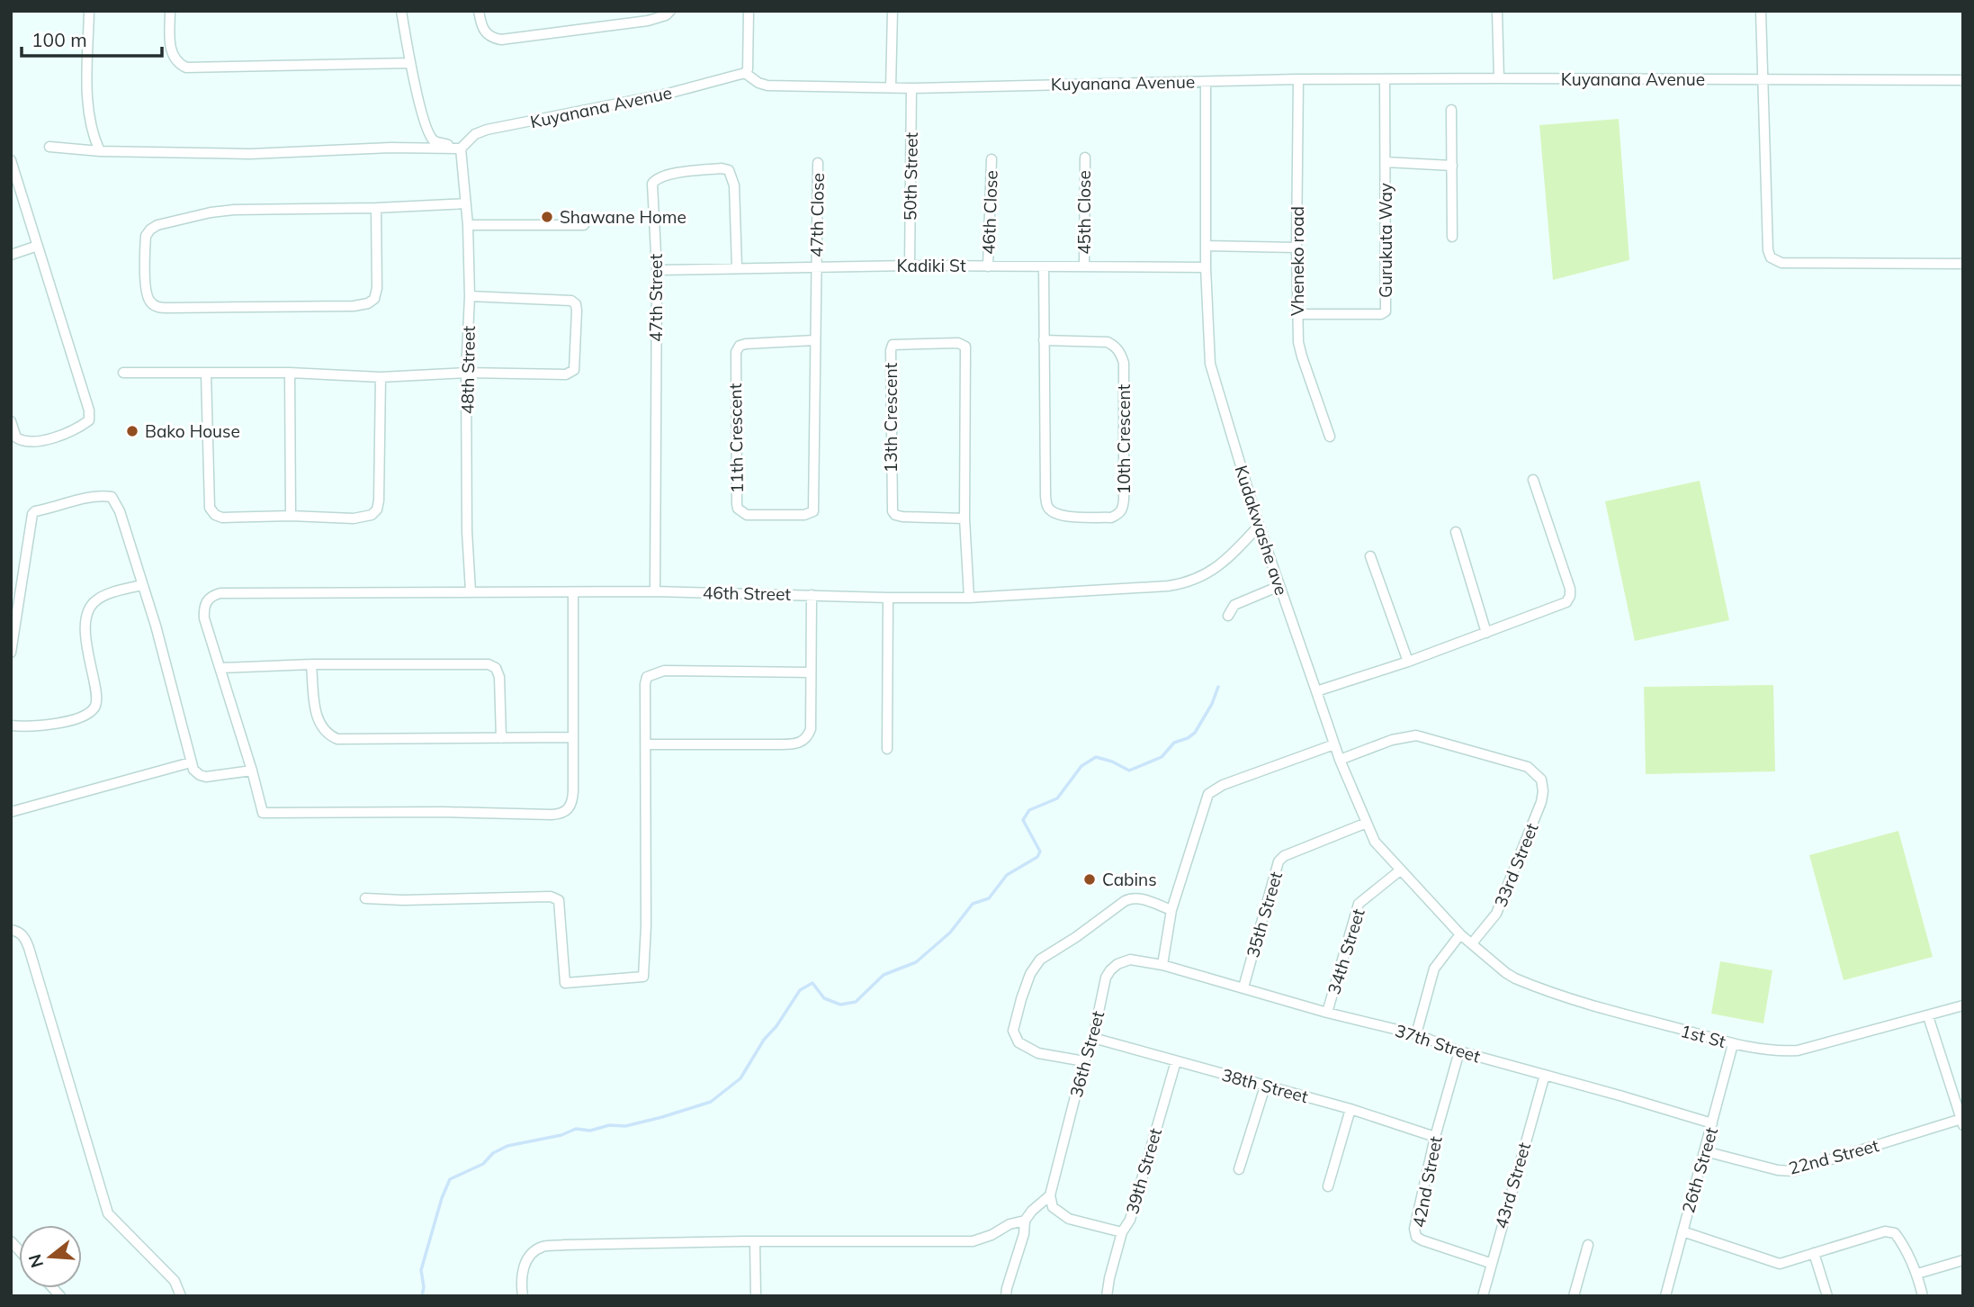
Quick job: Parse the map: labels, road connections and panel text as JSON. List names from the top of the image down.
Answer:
{
  "streets": {
    "street": [
      "Kuyanana Avenue",
      "50th Street",
      "46th Close",
      "45th Close",
      "47th Close",
      "Gurukuta Way",
      "Vheneko road",
      "Kadiki St",
      "47th Street",
      "48th Street",
      "13th Crescent",
      "11th Crescent",
      "10th Crescent",
      "Kudakwashe ave",
      "46th Street",
      "33rd Street",
      "35th Street",
      "34th Street",
      "1st St",
      "37th Street",
      "36th Street",
      "38th Street",
      "22nd Street",
      "26th Street",
      "39th Street",
      "42nd Street",
      "43rd Street"
    ]
  },
  "crossings": [
    ["Kuyanana Avenue", "50th Street"],
    ["Kuyanana Avenue", "Gurukuta Way"],
    ["Kuyanana Avenue", "Vheneko road"],
    ["Kuyanana Avenue", "48th Street"],
    ["Kuyanana Avenue", "Kudakwashe ave"],
    ["50th Street", "Kadiki St"],
    ["46th Close", "Kadiki St"],
    ["45th Close", "Kadiki St"],
    ["47th Close", "Kadiki St"],
    ["47th Close", "11th Crescent"],
    ["Gurukuta Way", "Vheneko road"],
    ["Kadiki St", "47th Street"],
    ["Kadiki St", "11th Crescent"],
    ["Kadiki St", "10th Crescent"],
    ["Kadiki St", "Kudakwashe ave"],
    ["47th Street", "46th Street"],
    ["48th Street", "46th Street"],
    ["13th Crescent", "46th Street"],
    ["Kudakwashe ave", "46th Street"],
    ["Kudakwashe ave", "33rd Street"],
    ["Kudakwashe ave", "35th Street"],
    ["Kudakwashe ave", "34th Street"],
    ["Kudakwashe ave", "1st St"],
    ["33rd Street", "1st St"],
    ["35th Street", "37th Street"],
    ["34th Street", "37th Street"],
    ["1st St", "26th Street"],
    ["37th Street", "36th Street"],
    ["37th Street", "26th Street"],
    ["37th Street", "42nd Street"],
    ["37th Street", "43rd Street"],
    ["36th Street", "38th Street"],
    ["36th Street", "39th Street"],
    ["38th Street", "39th Street"],
    ["38th Street", "42nd Street"],
    ["22nd Street", "26th Street"],
    ["42nd Street", "43rd Street"]
  ],
  "places": ["Shawane Home", "Bako House", "Cabins"],
  "scale_bar": "100 m",
  "north": "left"
}
